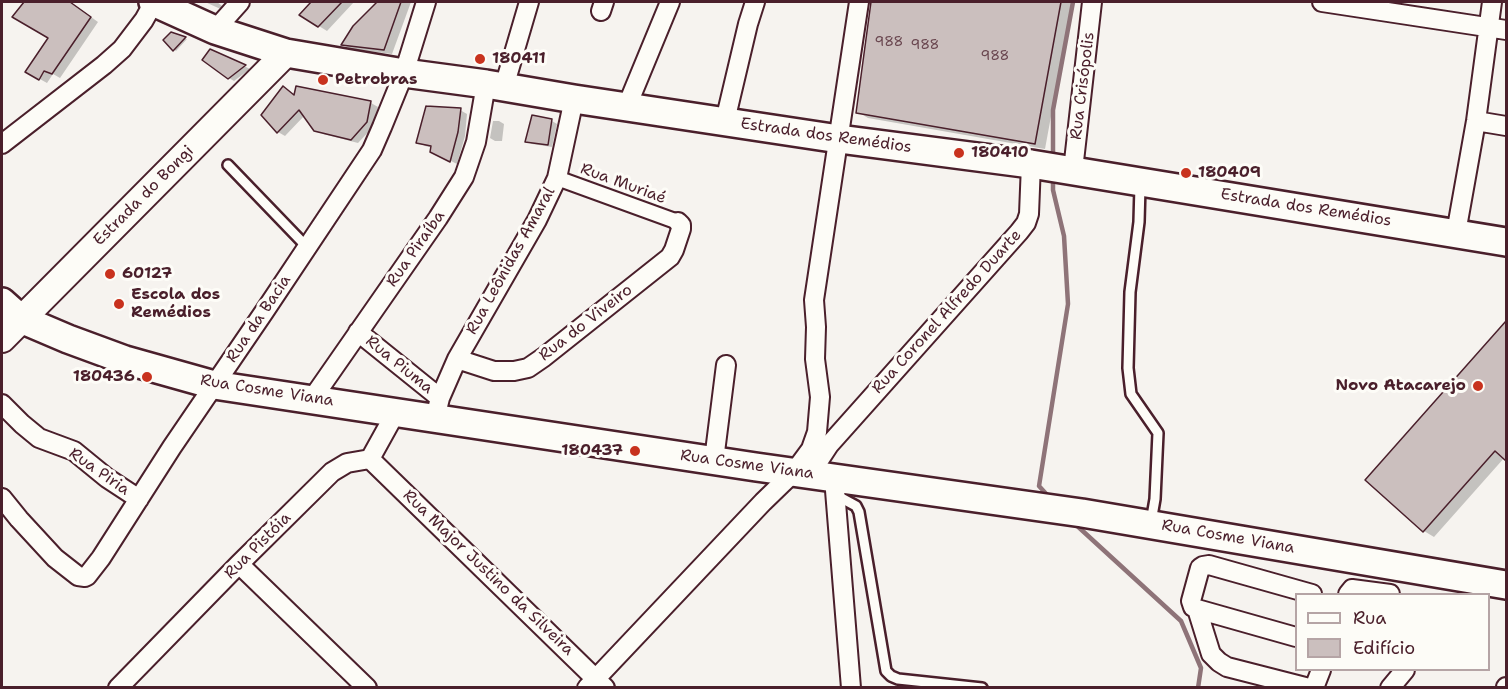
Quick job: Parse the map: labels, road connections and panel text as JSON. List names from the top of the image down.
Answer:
{
  "streets": {
    "main road": ["Estrada dos Remédios", "Estrada do Bongi", "Rua Cosme Viana"],
    "street": [
      "Rua Crisópolis",
      "Rua Muriaé",
      "Rua Piraíba",
      "Rua Leônidas Amaral",
      "Rua Coronel Alfredo Duarte",
      "Rua da Bacia",
      "Rua do Viveiro",
      "Rua Piuma",
      "Rua Piria",
      "Rua Pistóia",
      "Rua Major Justino da Silveira"
    ]
  },
  "crossings": [
    ["Rua Crisópolis", "Estrada dos Remédios"],
    ["Estrada dos Remédios", "Estrada do Bongi"],
    ["Estrada dos Remédios", "Rua Piraíba"],
    ["Estrada dos Remédios", "Rua Leônidas Amaral"],
    ["Estrada dos Remédios", "Rua Coronel Alfredo Duarte"],
    ["Estrada dos Remédios", "Rua da Bacia"],
    ["Rua Muriaé", "Rua Leônidas Amaral"],
    ["Rua Muriaé", "Rua do Viveiro"],
    ["Estrada do Bongi", "Rua Cosme Viana"],
    ["Rua Piraíba", "Rua Piuma"],
    ["Rua Piraíba", "Rua Cosme Viana"],
    ["Rua Leônidas Amaral", "Rua do Viveiro"],
    ["Rua Leônidas Amaral", "Rua Piuma"],
    ["Rua Leônidas Amaral", "Rua Cosme Viana"],
    ["Rua Coronel Alfredo Duarte", "Rua Cosme Viana"],
    ["Rua Coronel Alfredo Duarte", "Rua Major Justino da Silveira"],
    ["Rua da Bacia", "Rua Cosme Viana"],
    ["Rua da Bacia", "Rua Piria"],
    ["Rua Piuma", "Rua Cosme Viana"],
    ["Rua Pistóia", "Rua Major Justino da Silveira"]
  ],
  "places": [
    "180411",
    "Petrobras",
    "180410",
    "180409",
    "60127",
    "Escola dos Remédios",
    "180436",
    "Novo Atacarejo",
    "180437"
  ],
  "house_numbers": ["988", "988", "988"],
  "legend": ["Rua", "Edifício"]
}
